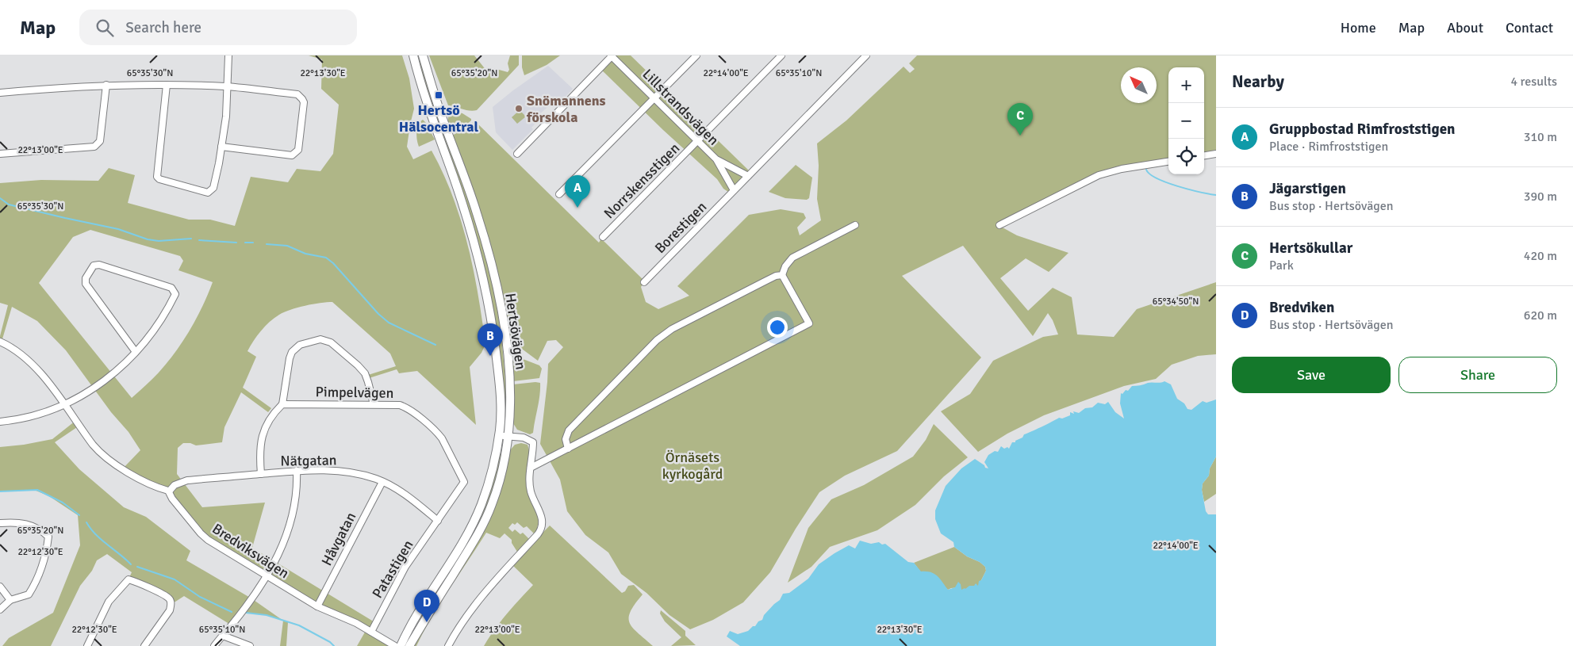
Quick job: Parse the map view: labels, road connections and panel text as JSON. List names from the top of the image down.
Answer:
{
  "streets": {
    "main road": ["Hertsövägen"],
    "street": [
      "Lillstrandsvägen",
      "Norrskensstigen",
      "Borestigen",
      "Pimpelvägen",
      "Nätgatan",
      "Håvgatan",
      "Bredviksvägen",
      "Patastigen"
    ]
  },
  "crossings": [
    ["Lillstrandsvägen", "Norrskensstigen"],
    ["Lillstrandsvägen", "Borestigen"],
    ["Pimpelvägen", "Nätgatan"],
    ["Pimpelvägen", "Patastigen"],
    ["Nätgatan", "Håvgatan"],
    ["Nätgatan", "Bredviksvägen"],
    ["Nätgatan", "Patastigen"],
    ["Håvgatan", "Bredviksvägen"],
    ["Bredviksvägen", "Patastigen"]
  ],
  "parks": ["Örnäsets kyrkogård"],
  "places": {
    "transit": ["Hertsö Hälsocentral"],
    "other": ["Snömannens förskola"]
  },
  "north": "top left",
  "page": {
    "header": "Map",
    "search": "Search here",
    "nav": [
      "Home",
      "Map",
      "About",
      "Contact"
    ],
    "heading": ["Nearby", "4 results"],
    "map_buttons": ["+", "−"],
    "pins": [
      "C",
      "A",
      "B",
      "D"
    ],
    "list": [
      {
        "mark": "A",
        "name": "Gruppbostad Rimfroststigen",
        "note": "Place · Rimfroststigen",
        "value": "310 m"
      },
      {
        "mark": "B",
        "name": "Jägarstigen",
        "note": "Bus stop · Hertsövägen",
        "value": "390 m"
      },
      {
        "mark": "C",
        "name": "Hertsökullar",
        "note": "Park",
        "value": "420 m"
      },
      {
        "mark": "D",
        "name": "Bredviken",
        "note": "Bus stop · Hertsövägen",
        "value": "620 m"
      }
    ],
    "buttons": ["Save", "Share"]
  },
  "coordinates": [
    "22°14'00\"E",
    "65°35'30\"N",
    "22°13'30\"E",
    "65°35'10\"N",
    "65°35'20\"N",
    "22°13'00\"E",
    "65°34'50\"N",
    "22°12'30\"E"
  ]
}
